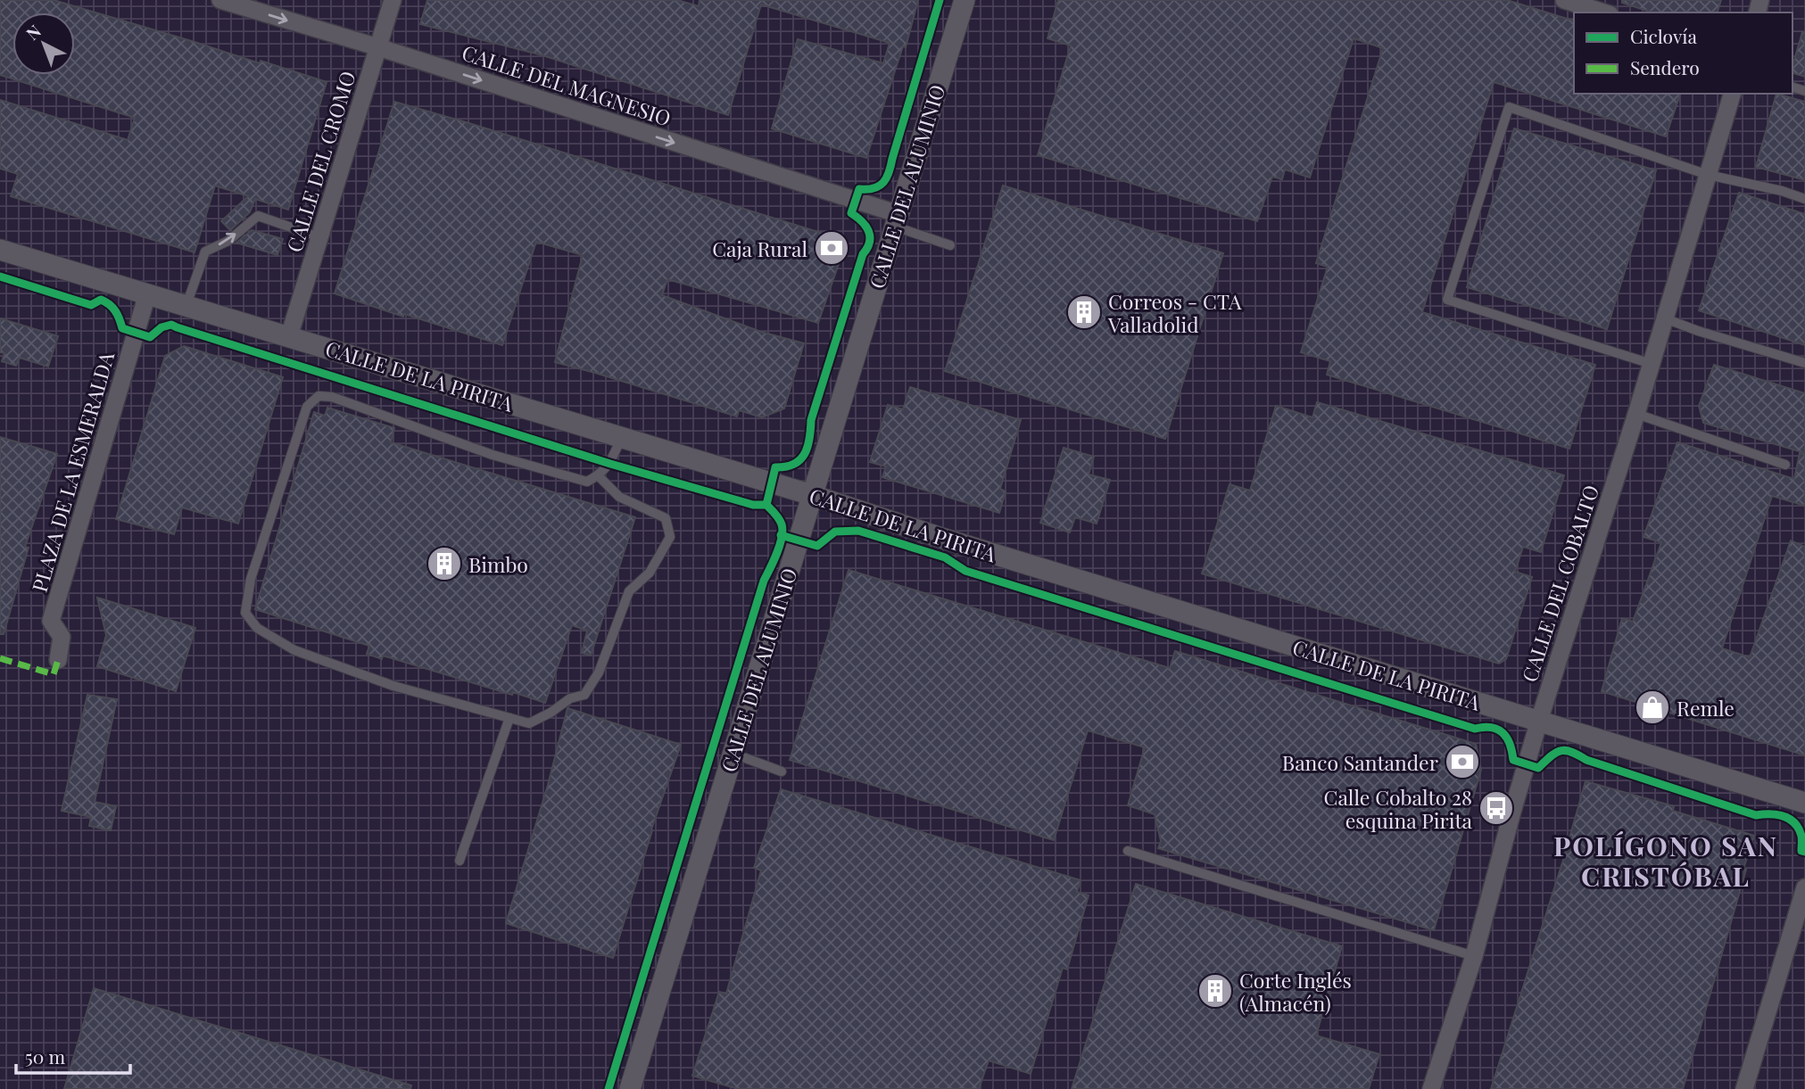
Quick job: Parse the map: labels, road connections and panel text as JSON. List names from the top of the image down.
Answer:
{
  "streets": {
    "street": [
      "CALLE DEL MAGNESIO",
      "CALLE DEL CROMO",
      "CALLE DEL ALUMINIO",
      "CALLE DE LA PIRITA",
      "PLAZA DE LA ESMERALDA",
      "CALLE DEL COBALTO"
    ]
  },
  "crossings": [
    ["CALLE DEL MAGNESIO", "CALLE DEL CROMO"],
    ["CALLE DEL MAGNESIO", "CALLE DEL ALUMINIO"],
    ["CALLE DEL CROMO", "CALLE DE LA PIRITA"],
    ["CALLE DEL ALUMINIO", "CALLE DE LA PIRITA"],
    ["CALLE DE LA PIRITA", "PLAZA DE LA ESMERALDA"],
    ["CALLE DE LA PIRITA", "CALLE DEL COBALTO"]
  ],
  "one_way": ["CALLE DEL MAGNESIO"],
  "districts": ["POLÍGONO SAN CRISTÓBAL"],
  "places": {
    "bank": ["Caja Rural", "Banco Santander"],
    "building": ["Correos - CTA Valladolid", "Bimbo", "Corte Inglés (Almacén)"],
    "shop": ["Remle"],
    "bus stop": ["Calle Cobalto 28 esquina Pirita"]
  },
  "legend": ["Ciclovía", "Sendero"],
  "scale_bar": "50 m",
  "north": "top left"
}
